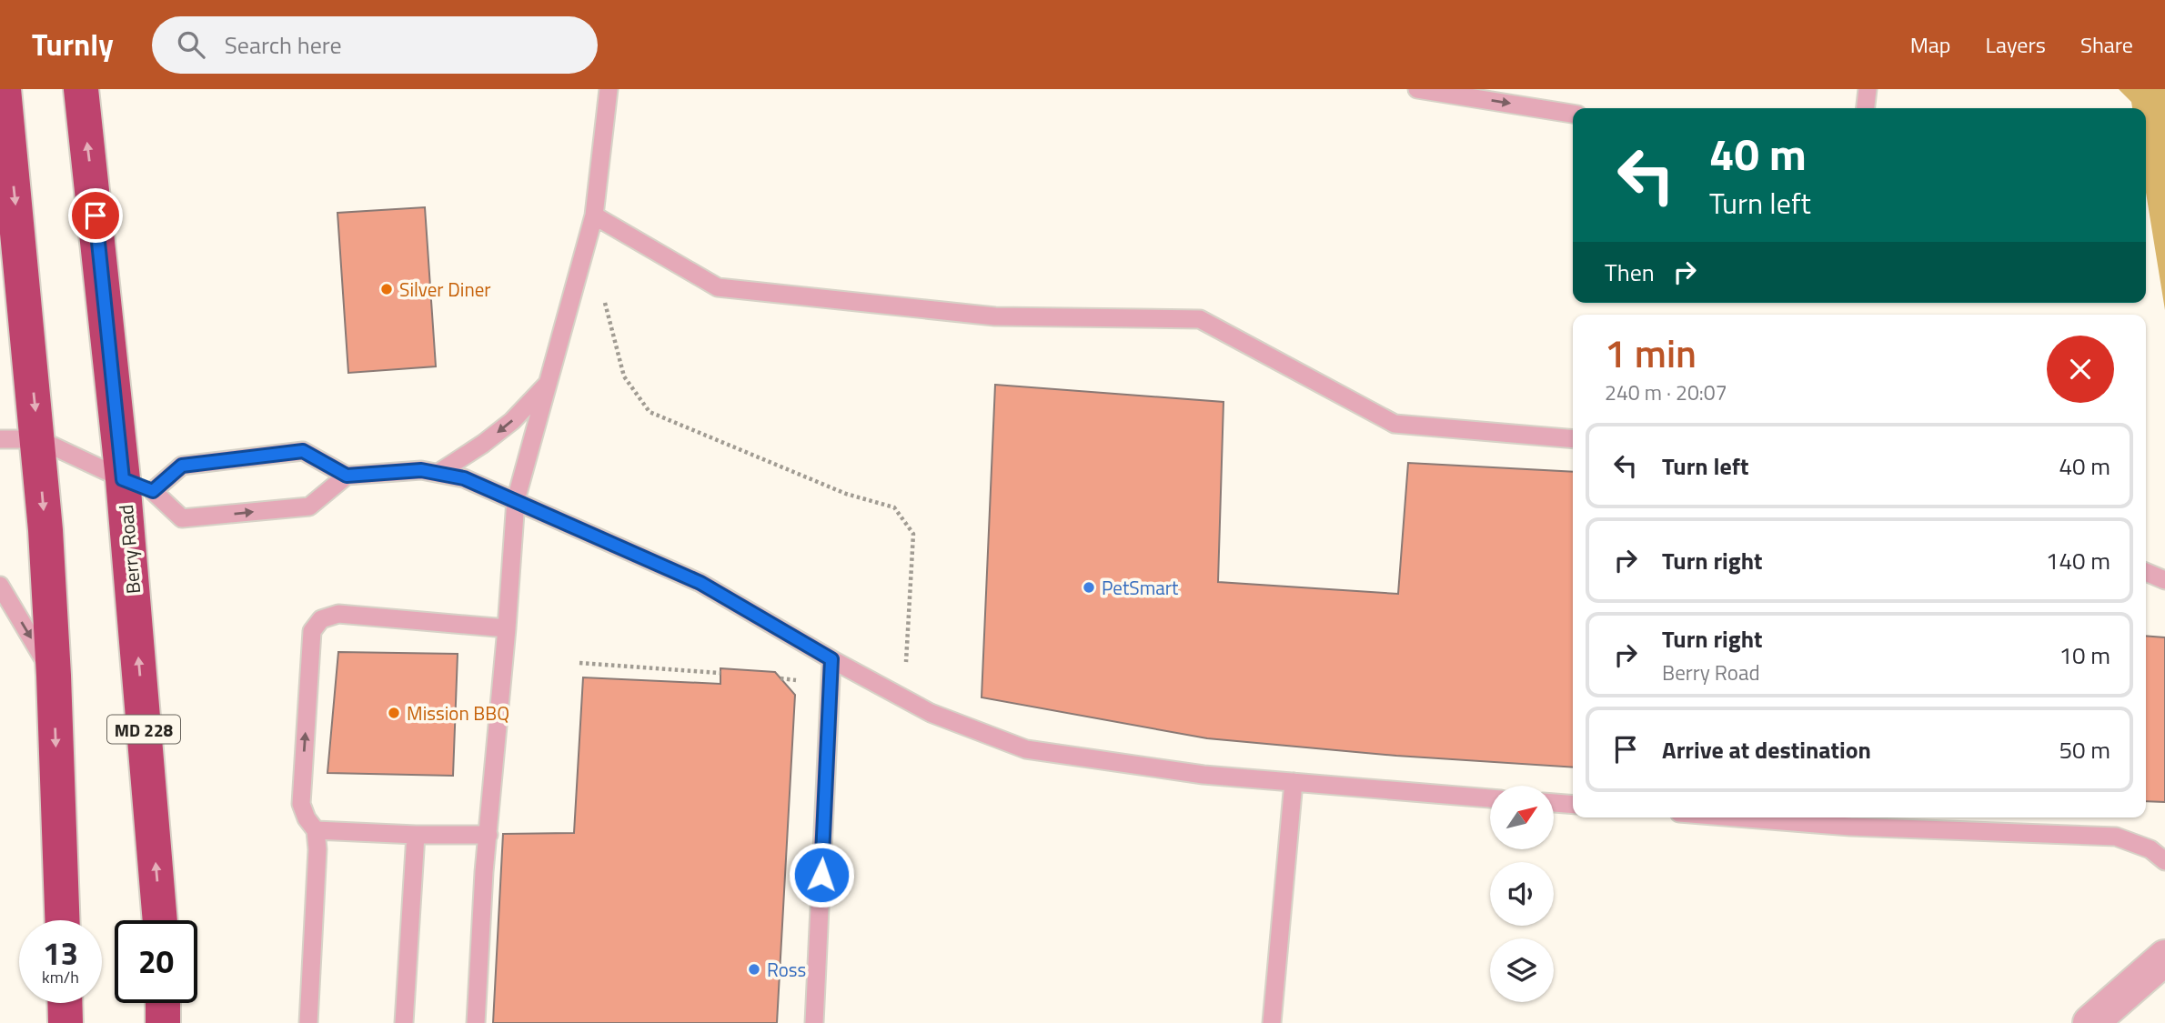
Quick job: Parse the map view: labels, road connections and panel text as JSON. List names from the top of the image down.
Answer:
{
  "streets": {
    "highway": ["Berry Road", "MD 228"]
  },
  "places": [
    "Silver Diner",
    "PetSmart",
    "Mission BBQ",
    "Ross"
  ],
  "north": "top right",
  "page": {
    "header": "Turnly",
    "search": "Search here",
    "nav": ["Map", "Layers", "Share"],
    "turn": ["40 m", "Turn left"],
    "then": "Then",
    "heading": ["1 min", "240 m · 20:07"],
    "list": [
      {
        "name": "Turn left",
        "value": "40 m"
      },
      {
        "name": "Turn right",
        "value": "140 m"
      },
      {
        "name": "Turn right",
        "note": "Berry Road",
        "value": "10 m"
      },
      {
        "name": "Arrive at destination",
        "value": "50 m"
      }
    ],
    "speed": "13 km/h",
    "limit": "20"
  }
}
